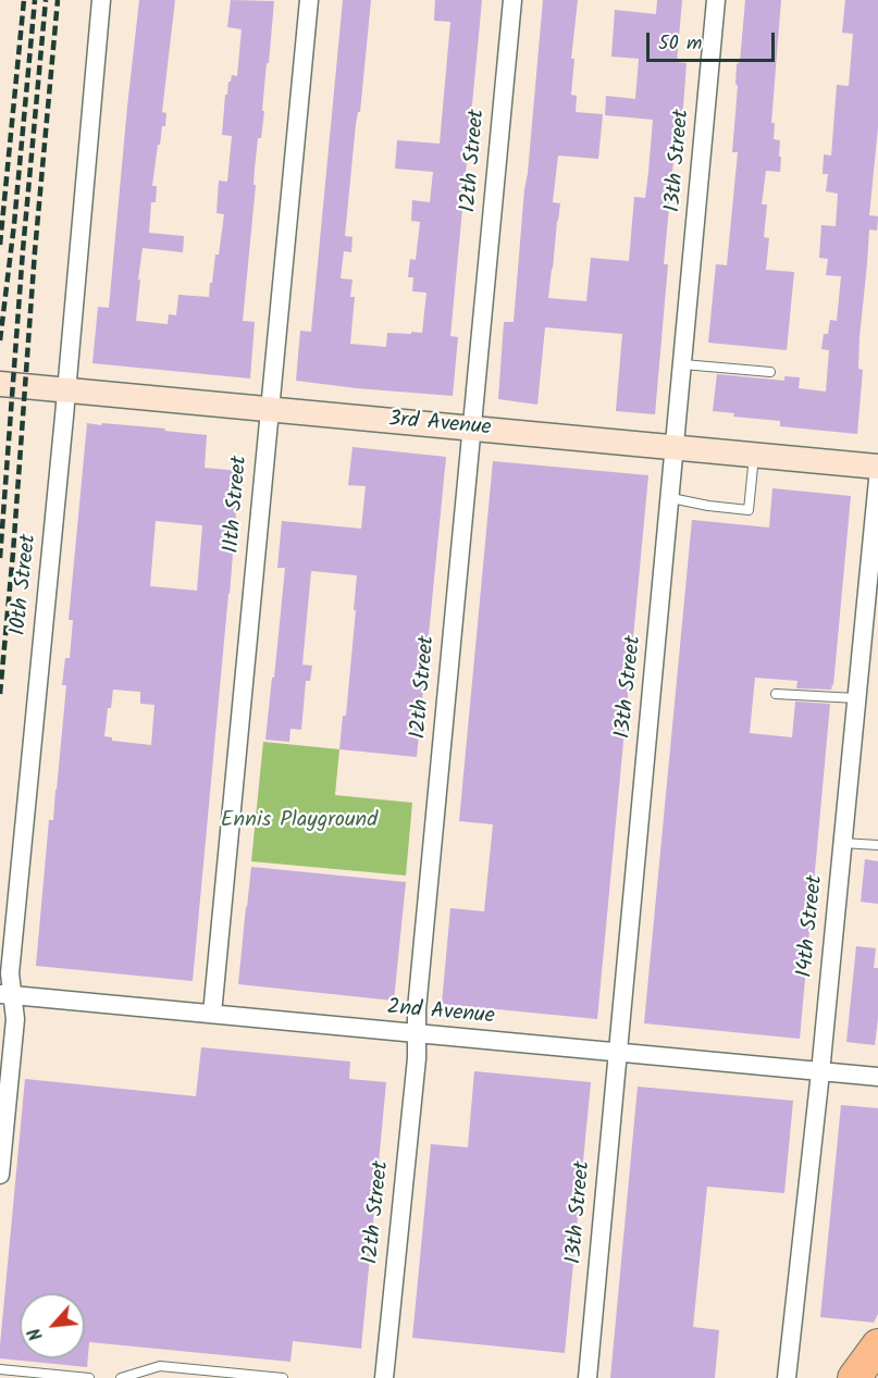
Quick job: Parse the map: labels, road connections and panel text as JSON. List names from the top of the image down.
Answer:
{
  "streets": {
    "main road": ["3rd Avenue"],
    "street": [
      "12th Street",
      "13th Street",
      "11th Street",
      "10th Street",
      "14th Street",
      "2nd Avenue"
    ]
  },
  "crossings": [
    ["12th Street", "3rd Avenue"],
    ["12th Street", "2nd Avenue"],
    ["13th Street", "3rd Avenue"],
    ["13th Street", "2nd Avenue"],
    ["3rd Avenue", "11th Street"],
    ["3rd Avenue", "10th Street"],
    ["11th Street", "2nd Avenue"],
    ["10th Street", "2nd Avenue"],
    ["14th Street", "2nd Avenue"]
  ],
  "parks": ["Ennis Playground"],
  "scale_bar": "50 m",
  "north": "bottom left"
}
